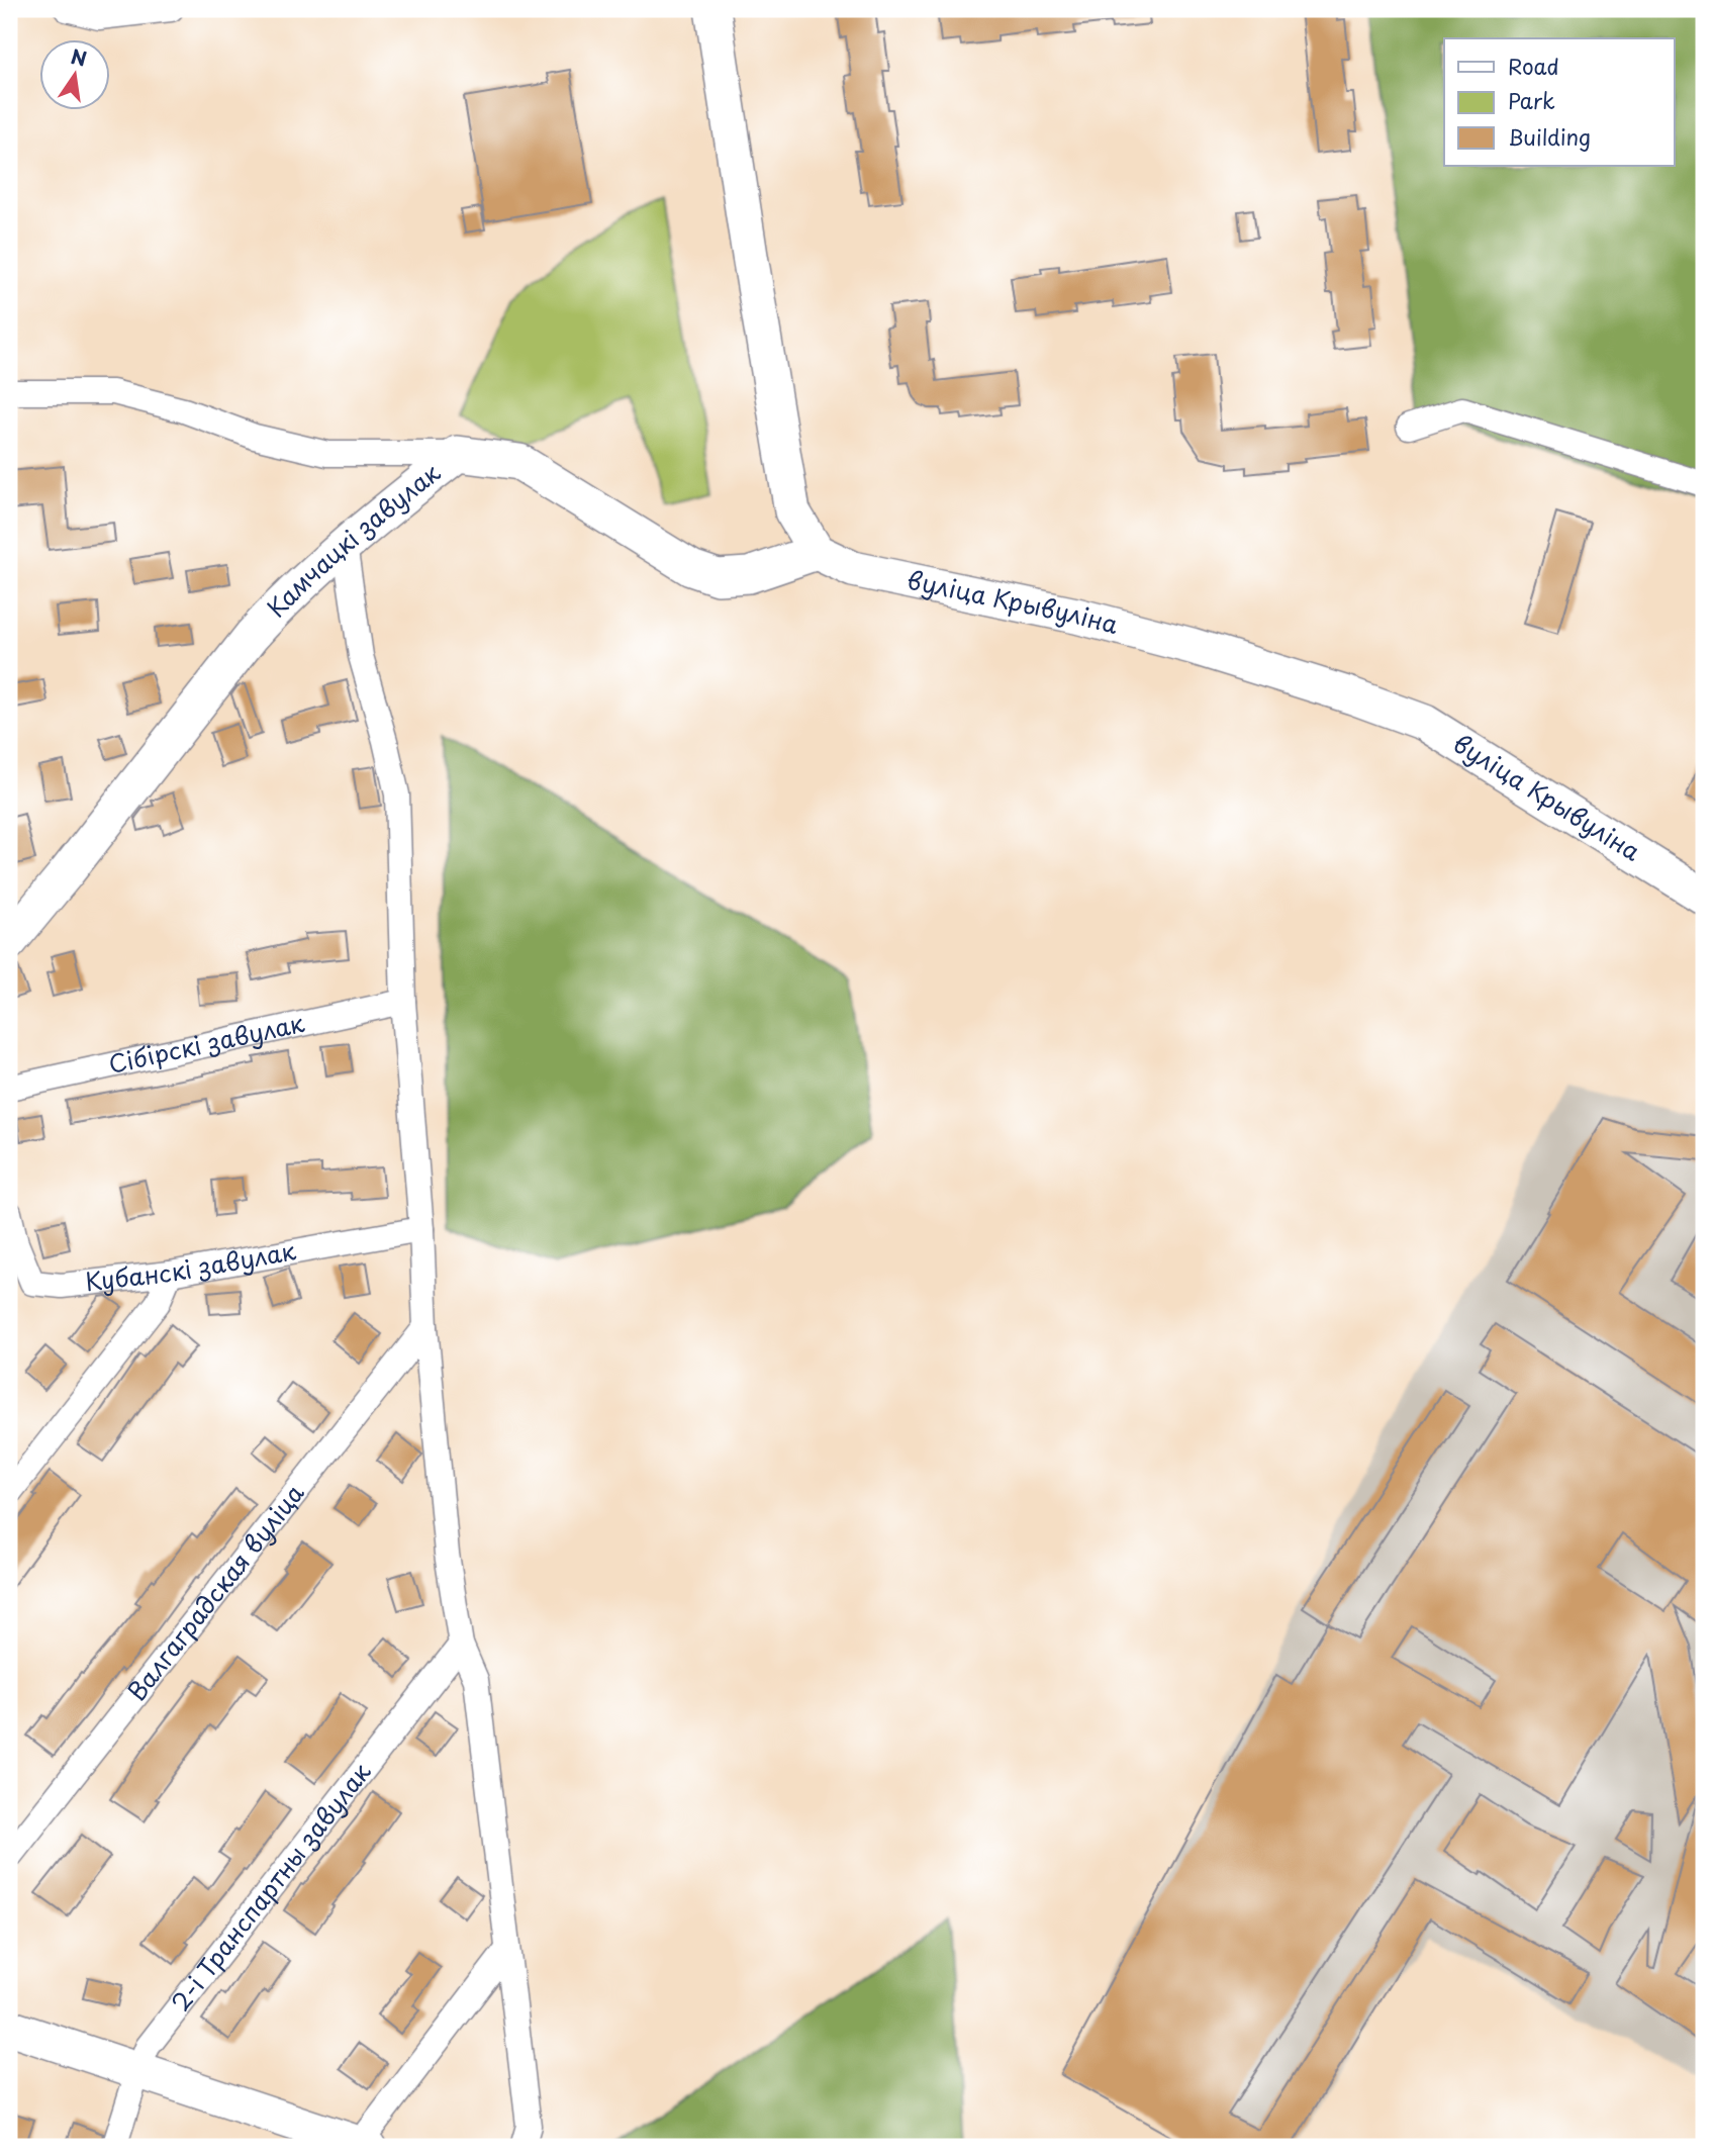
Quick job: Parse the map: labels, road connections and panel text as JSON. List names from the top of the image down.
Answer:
{
  "streets": {
    "main road": ["Камчацкі завулак", "вуліца Крывуліна"],
    "street": [
      "Сібірскі завулак",
      "Кубанскі завулак",
      "Валгаградская вуліца",
      "2-і Транспартны завулак"
    ]
  },
  "crossings": [
    ["Камчацкі завулак", "вуліца Крывуліна"]
  ],
  "legend": ["Road", "Park", "Building"],
  "north": "top"
}
